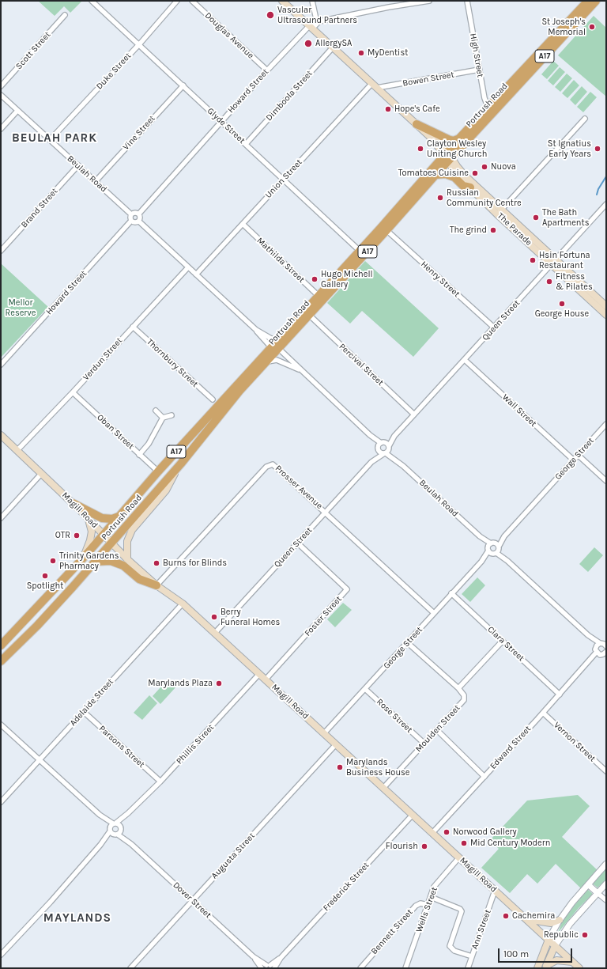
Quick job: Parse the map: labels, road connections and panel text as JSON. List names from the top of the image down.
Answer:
{
  "streets": {
    "highway": ["A17", "Portrush Road"],
    "main road": ["The Parade", "Magill Road"],
    "street": [
      "Douglas Avenue",
      "Scott Street",
      "High Street",
      "Duke Street",
      "Bowen Street",
      "Howard Street",
      "Dimboola Street",
      "Glyde Street",
      "Vine Street",
      "Beulah Road",
      "Union Street",
      "Brand Street",
      "Mathilda Street",
      "Henry Street",
      "Queen Street",
      "Verdun Street",
      "Thornbury Street",
      "Percival Street",
      "Wall Street",
      "Oban Street",
      "George Street",
      "Prosser Avenue",
      "Foster Street",
      "Clara Street",
      "Adelaide Street",
      "Rose Street",
      "Moulden Street",
      "Vernon Street",
      "Phillis Street",
      "Parsons Street",
      "Edward Street",
      "Augusta Street",
      "Frederick Street",
      "Dover Street",
      "Wells Street",
      "Ann Street",
      "Bennett Street"
    ]
  },
  "crossings": [
    ["Douglas Avenue", "Howard Street"],
    ["High Street", "Bowen Street"],
    ["High Street", "Portrush Road"],
    ["Duke Street", "Glyde Street"],
    ["Duke Street", "Beulah Road"],
    ["Bowen Street", "Union Street"],
    ["Bowen Street", "The Parade"],
    ["Howard Street", "Glyde Street"],
    ["Howard Street", "Beulah Road"],
    ["Howard Street", "The Parade"],
    ["Dimboola Street", "Glyde Street"],
    ["Dimboola Street", "The Parade"],
    ["Portrush Road", "Glyde Street"],
    ["Portrush Road", "Beulah Road"],
    ["Portrush Road", "The Parade"],
    ["Portrush Road", "Mathilda Street"],
    ["Portrush Road", "Henry Street"],
    ["Portrush Road", "Percival Street"],
    ["Portrush Road", "Oban Street"],
    ["Portrush Road", "Magill Road"],
    ["Glyde Street", "Vine Street"],
    ["Glyde Street", "Union Street"],
    ["Vine Street", "Beulah Road"],
    ["Beulah Road", "Union Street"],
    ["Beulah Road", "Brand Street"],
    ["Beulah Road", "Queen Street"],
    ["Beulah Road", "Verdun Street"],
    ["Beulah Road", "George Street"],
    ["Union Street", "The Parade"],
    ["Union Street", "Mathilda Street"],
    ["The Parade", "Queen Street"],
    ["Henry Street", "Queen Street"],
    ["Queen Street", "Percival Street"],
    ["Queen Street", "Wall Street"],
    ["Queen Street", "Prosser Avenue"],
    ["Queen Street", "Magill Road"],
    ["Queen Street", "Foster Street"],
    ["Verdun Street", "Thornbury Street"],
    ["Verdun Street", "Oban Street"],
    ["Verdun Street", "Magill Road"],
    ["Wall Street", "George Street"],
    ["George Street", "Prosser Avenue"],
    ["George Street", "Magill Road"],
    ["George Street", "Clara Street"],
    ["George Street", "Rose Street"],
    ["Prosser Avenue", "Magill Road"],
    ["Magill Road", "Foster Street"],
    ["Magill Road", "Adelaide Street"],
    ["Magill Road", "Moulden Street"],
    ["Magill Road", "Phillis Street"],
    ["Magill Road", "Edward Street"],
    ["Magill Road", "Augusta Street"],
    ["Magill Road", "Frederick Street"],
    ["Magill Road", "Wells Street"],
    ["Magill Road", "Ann Street"],
    ["Clara Street", "Edward Street"],
    ["Adelaide Street", "Parsons Street"],
    ["Adelaide Street", "Dover Street"],
    ["Rose Street", "Moulden Street"],
    ["Vernon Street", "Edward Street"],
    ["Phillis Street", "Parsons Street"],
    ["Phillis Street", "Dover Street"],
    ["Augusta Street", "Dover Street"],
    ["Frederick Street", "Dover Street"],
    ["Wells Street", "Bennett Street"]
  ],
  "districts": ["BEULAH PARK", "MAYLANDS"],
  "parks": ["Mellor Reserve"],
  "places": [
    "Vascular Ultrasound Partners",
    "St Joseph's Memorial",
    "AllergySA",
    "MyDentist",
    "Hope's Cafe",
    "Clayton Wesley Uniting Church",
    "St Ignatius Early Years",
    "Nuova",
    "Tomatoes Cuisine",
    "Russian Community Centre",
    "The Bath Apartments",
    "The grind",
    "Hsin Fortuna Restaurant",
    "Hugo Michell Gallery",
    "Fitness & Pilates",
    "George House",
    "OTR",
    "Trinity Gardens Pharmacy",
    "Burns for Blinds",
    "Spotlight",
    "Berry Funeral Homes",
    "Marylands Plaza",
    "Marylands Business House",
    "Norwood Gallery",
    "Mid Century Modern",
    "Flourish",
    "Cachemira",
    "Republic"
  ],
  "scale_bar": "100 m"
}
